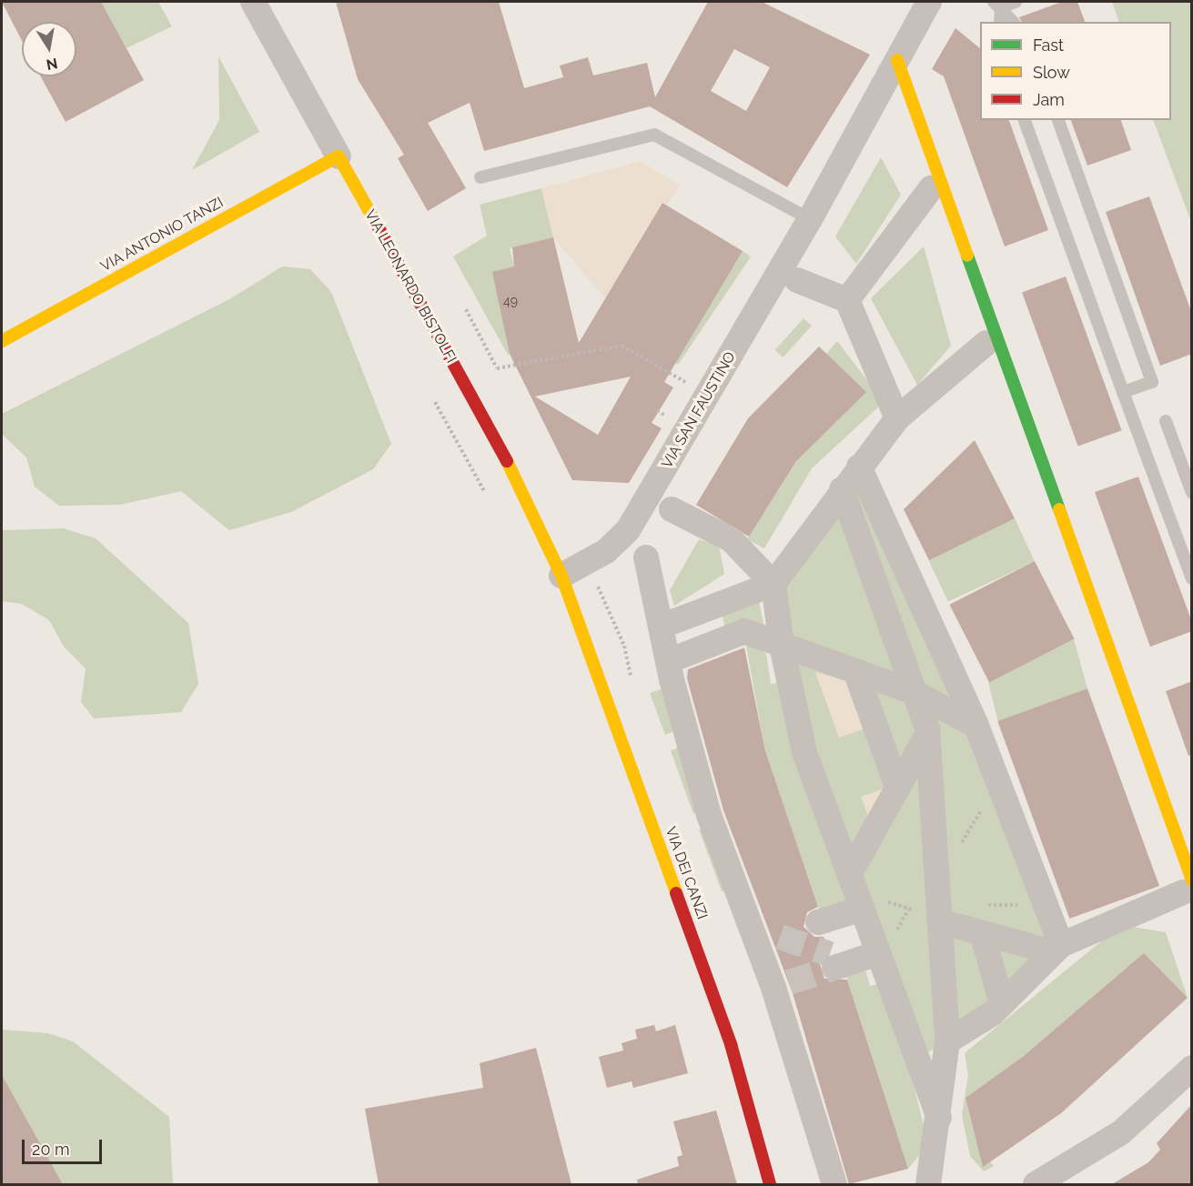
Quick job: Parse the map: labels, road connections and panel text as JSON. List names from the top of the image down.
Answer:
{
  "streets": {
    "street": [
      "VIA ANTONIO TANZI",
      "VIA LEONARDO BISTOLFI",
      "VIA SAN FAUSTINO",
      "VIA DEI CANZI"
    ]
  },
  "crossings": [
    ["VIA ANTONIO TANZI", "VIA LEONARDO BISTOLFI"],
    ["VIA LEONARDO BISTOLFI", "VIA SAN FAUSTINO"],
    ["VIA LEONARDO BISTOLFI", "VIA DEI CANZI"],
    ["VIA SAN FAUSTINO", "VIA DEI CANZI"]
  ],
  "house_numbers": ["49"],
  "legend": ["Fast", "Slow", "Jam"],
  "scale_bar": "20 m",
  "north": "bottom"
}
